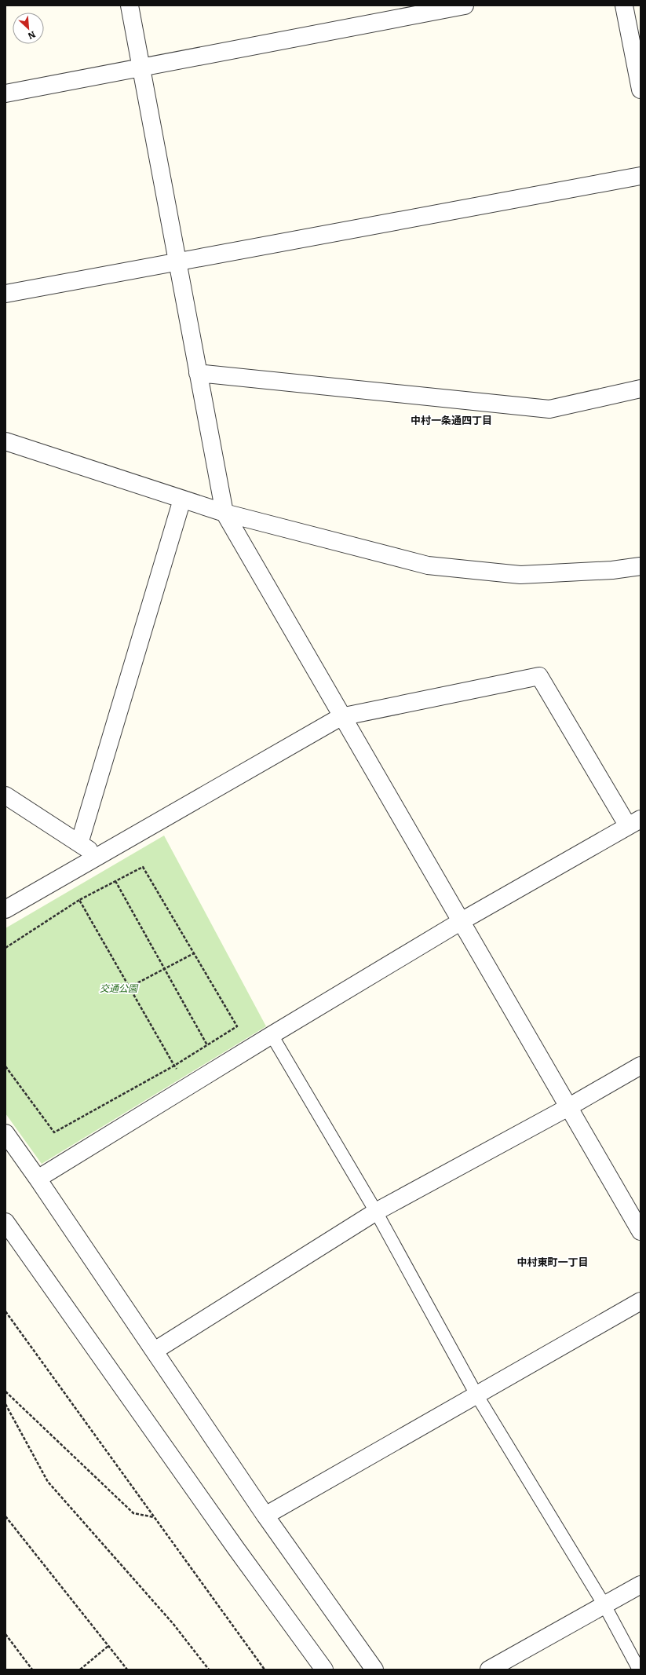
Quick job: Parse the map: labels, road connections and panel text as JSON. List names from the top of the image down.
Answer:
{
  "districts": ["中村一条通四丁目", "中村東町一丁目"],
  "parks": ["交通公園"],
  "north": "bottom right"
}
